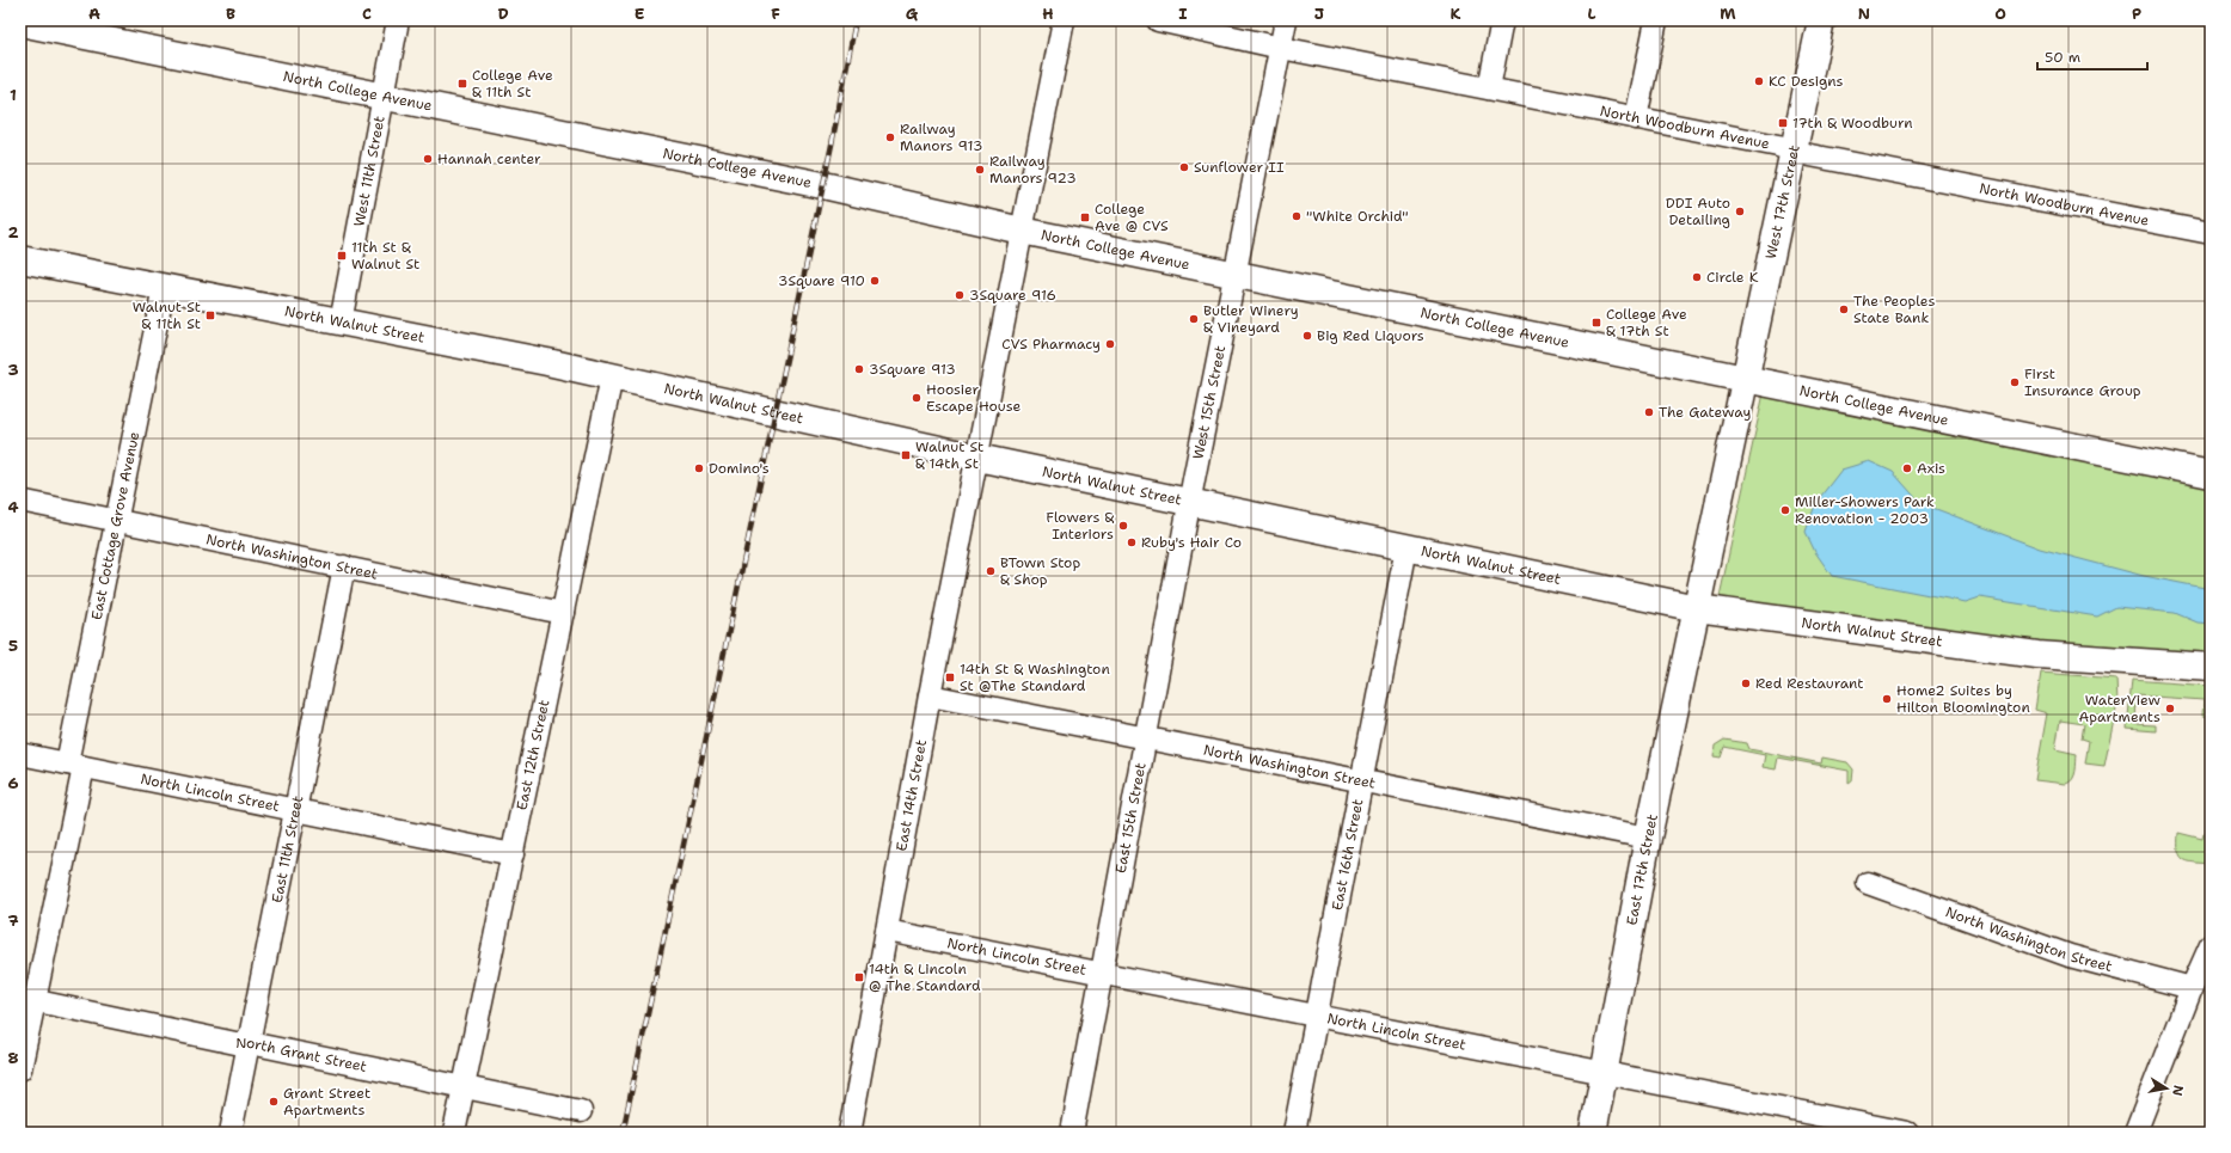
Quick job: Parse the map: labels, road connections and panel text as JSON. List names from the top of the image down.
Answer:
{
  "streets": {
    "main road": [
      "North College Avenue",
      "West 17th Street",
      "North Walnut Street",
      "East 17th Street"
    ],
    "street": [
      "North Woodburn Avenue",
      "West 11th Street",
      "West 15th Street",
      "East Cottage Grove Avenue",
      "North Washington Street",
      "East 12th Street",
      "North Lincoln Street",
      "East 14th Street",
      "East 15th Street",
      "East 11th Street",
      "East 16th Street",
      "North Grant Street"
    ]
  },
  "crossings": [
    ["North College Avenue", "West 11th Street"],
    ["North College Avenue", "West 17th Street"],
    ["North College Avenue", "West 15th Street"],
    ["North College Avenue", "East 14th Street"],
    ["North Woodburn Avenue", "West 17th Street"],
    ["North Woodburn Avenue", "West 15th Street"],
    ["West 11th Street", "North Walnut Street"],
    ["West 17th Street", "North Walnut Street"],
    ["West 17th Street", "East 17th Street"],
    ["North Walnut Street", "West 15th Street"],
    ["North Walnut Street", "East Cottage Grove Avenue"],
    ["North Walnut Street", "East 12th Street"],
    ["North Walnut Street", "East 14th Street"],
    ["North Walnut Street", "East 15th Street"],
    ["North Walnut Street", "East 16th Street"],
    ["North Walnut Street", "East 17th Street"],
    ["West 15th Street", "East 15th Street"],
    ["East Cottage Grove Avenue", "North Washington Street"],
    ["East Cottage Grove Avenue", "North Lincoln Street"],
    ["East Cottage Grove Avenue", "North Grant Street"],
    ["North Washington Street", "East 12th Street"],
    ["North Washington Street", "East 14th Street"],
    ["North Washington Street", "East 15th Street"],
    ["North Washington Street", "East 11th Street"],
    ["North Washington Street", "East 16th Street"],
    ["North Washington Street", "East 17th Street"],
    ["East 12th Street", "North Lincoln Street"],
    ["East 12th Street", "North Grant Street"],
    ["North Lincoln Street", "East 14th Street"],
    ["North Lincoln Street", "East 15th Street"],
    ["North Lincoln Street", "East 11th Street"],
    ["North Lincoln Street", "East 16th Street"],
    ["North Lincoln Street", "East 17th Street"],
    ["East 11th Street", "North Grant Street"]
  ],
  "places": {
    "other": [
      "KC Designs",
      "Railway Manors 913",
      "Hannah center",
      "Sunflower II",
      "Railway Manors 923",
      "DDI Auto Detailing",
      "\"White Orchid\"",
      "Circle K",
      "3Square 910",
      "3Square 916",
      "The Peoples State Bank",
      "Butler Winery & Vineyard",
      "Big Red Liquors",
      "CVS Pharmacy",
      "3Square 913",
      "First Insurance Group",
      "Hoosier Escape House",
      "The Gateway",
      "Domino's",
      "Axis",
      "Miller-Showers Park Renovation - 2003",
      "Flowers & Interiors",
      "Ruby's Hair Co",
      "BTown Stop & Shop",
      "Red Restaurant",
      "Home2 Suites by Hilton Bloomington",
      "WaterView Apartments",
      "Grant Street Apartments"
    ],
    "transit": [
      "College Ave & 11th St",
      "17th & Woodburn",
      "College Ave @ CVS",
      "11th St & Walnut St",
      "Walnut St & 11th St",
      "College Ave & 17th St",
      "Walnut St & 14th St",
      "14th St & Washington St @The Standard",
      "14th & Lincoln @ The Standard"
    ]
  },
  "scale_bar": "50 m",
  "north": "right",
  "grid": {
    "columns": [
      "A",
      "B",
      "C",
      "D",
      "E",
      "F",
      "G",
      "H",
      "I",
      "J",
      "K",
      "L",
      "M",
      "N",
      "O",
      "P"
    ],
    "rows": [
      "1",
      "2",
      "3",
      "4",
      "5",
      "6",
      "7",
      "8"
    ]
  }
}
